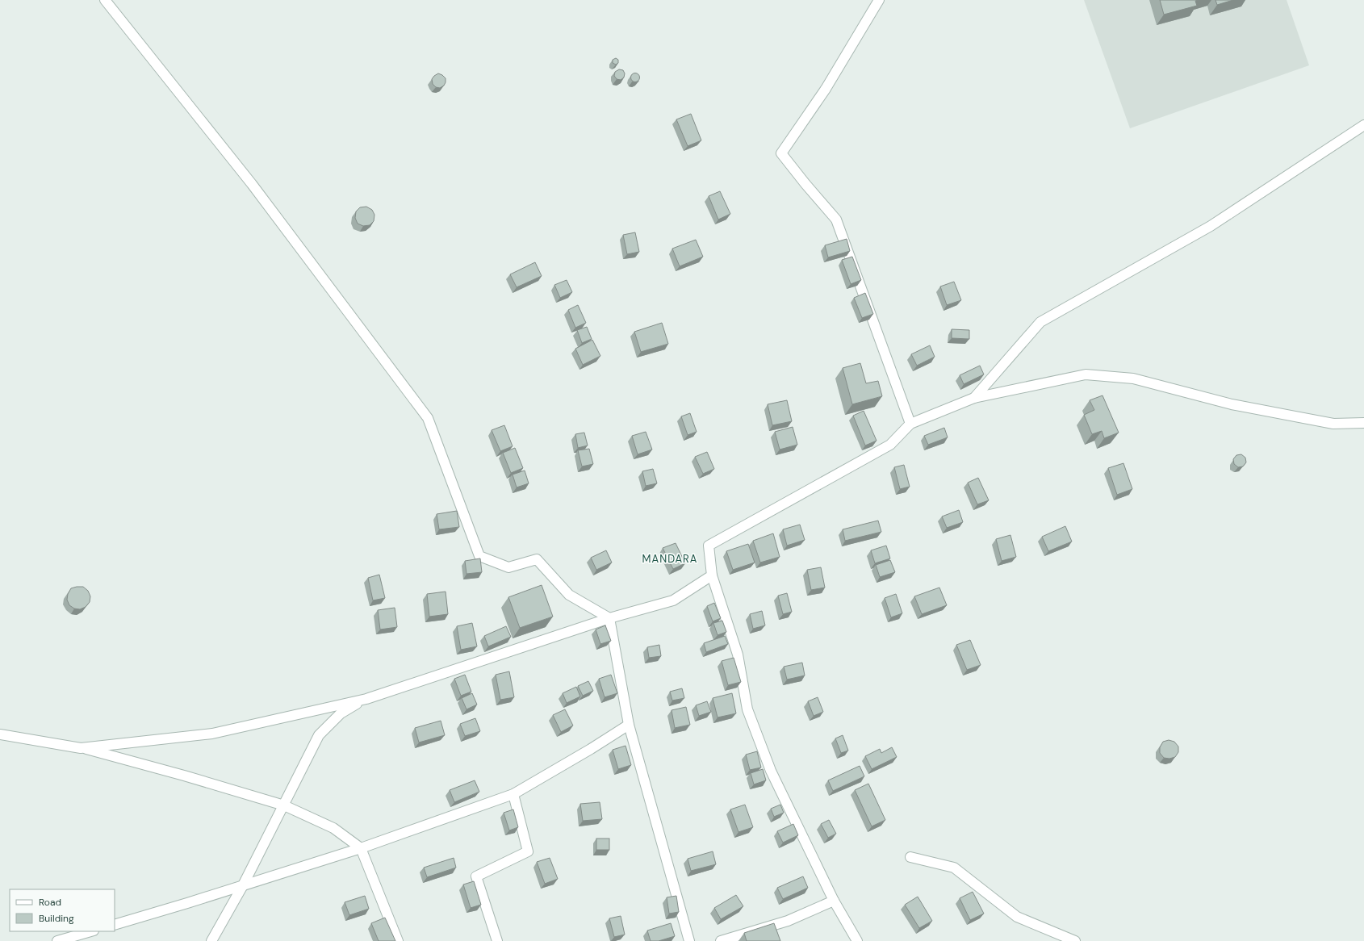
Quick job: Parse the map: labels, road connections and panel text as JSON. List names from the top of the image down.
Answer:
{
  "districts": ["MANDARA"],
  "legend": ["Road", "Building"]
}
